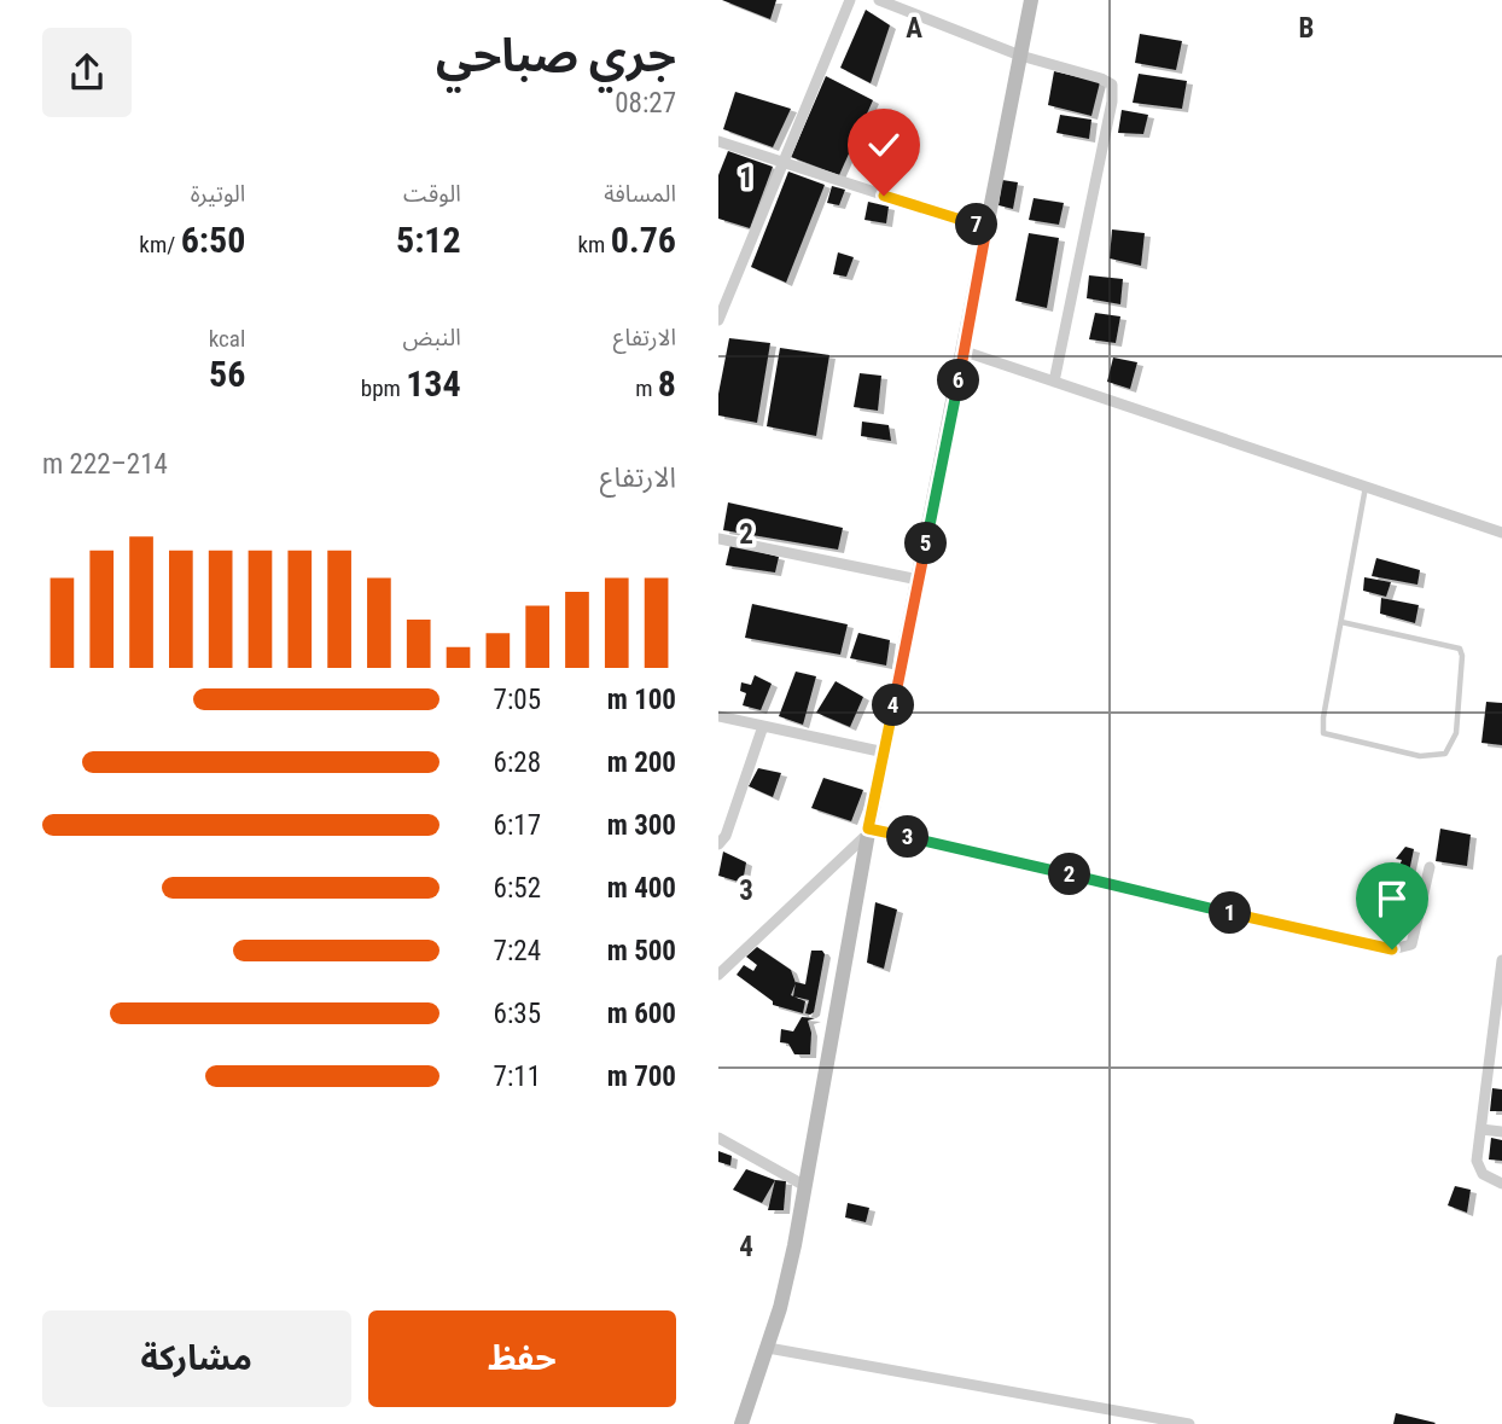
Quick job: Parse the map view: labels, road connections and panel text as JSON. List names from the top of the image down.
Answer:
{
  "page": {
    "heading": ["جري صباحي", "08:27"],
    "stats": [
      ["المسافة", "0.76 km"],
      ["الوقت", "5:12"],
      ["الوتيرة", "6:50 /km"],
      ["الارتفاع", "8 m"],
      ["النبض", "134 bpm"],
      ["kcal", "56"]
    ],
    "pins": [
      "7",
      "6",
      "5",
      "4",
      "3",
      "2",
      "1"
    ],
    "chart": ["الارتفاع", "214–222 m"],
    "list": [
      {
        "name": "100 m",
        "note": "7:05"
      },
      {
        "name": "200 m",
        "note": "6:28"
      },
      {
        "name": "300 m",
        "note": "6:17"
      },
      {
        "name": "400 m",
        "note": "6:52"
      },
      {
        "name": "500 m",
        "note": "7:24"
      },
      {
        "name": "600 m",
        "note": "6:35"
      },
      {
        "name": "700 m",
        "note": "7:11"
      }
    ],
    "buttons": ["حفظ", "مشاركة"]
  },
  "grid": {
    "columns": ["A", "B"],
    "rows": [
      "1",
      "2",
      "3",
      "4"
    ]
  }
}
